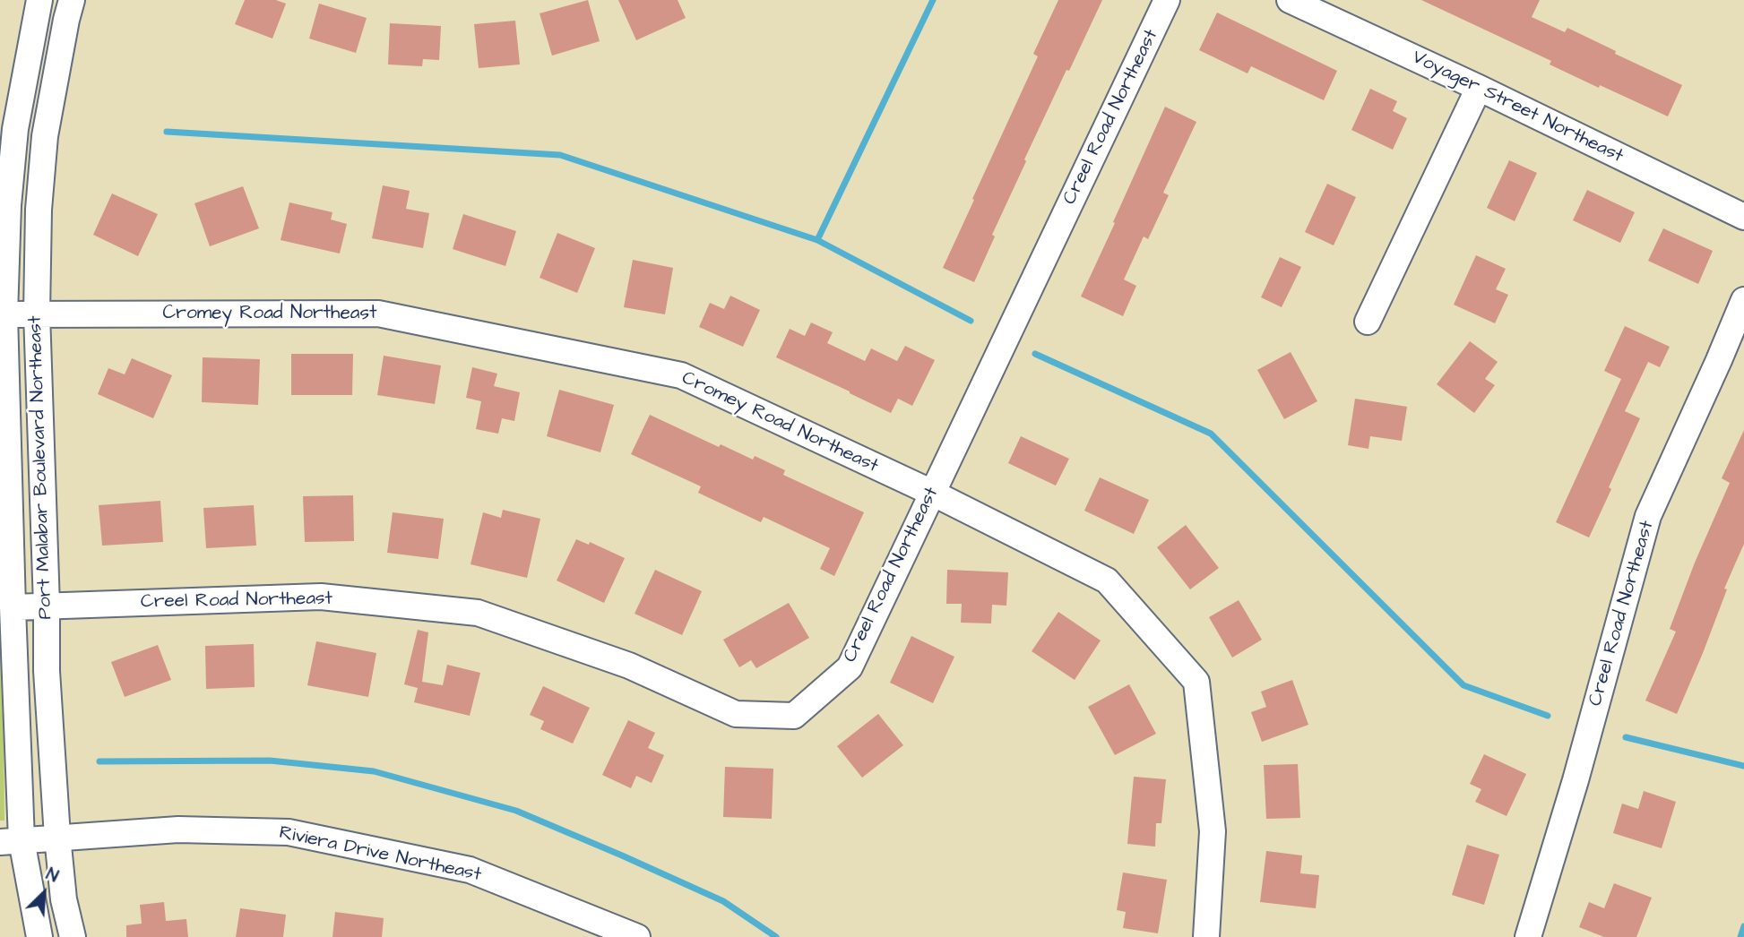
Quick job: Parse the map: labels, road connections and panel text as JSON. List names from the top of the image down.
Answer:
{
  "streets": {
    "street": [
      "Voyager Street Northeast",
      "Creel Road Northeast",
      "Cromey Road Northeast",
      "Port Malabar Boulevard Northeast",
      "Riviera Drive Northeast"
    ]
  },
  "crossings": [
    ["Creel Road Northeast", "Cromey Road Northeast"],
    ["Creel Road Northeast", "Port Malabar Boulevard Northeast"],
    ["Cromey Road Northeast", "Port Malabar Boulevard Northeast"],
    ["Port Malabar Boulevard Northeast", "Riviera Drive Northeast"]
  ],
  "north": "top right"
}
